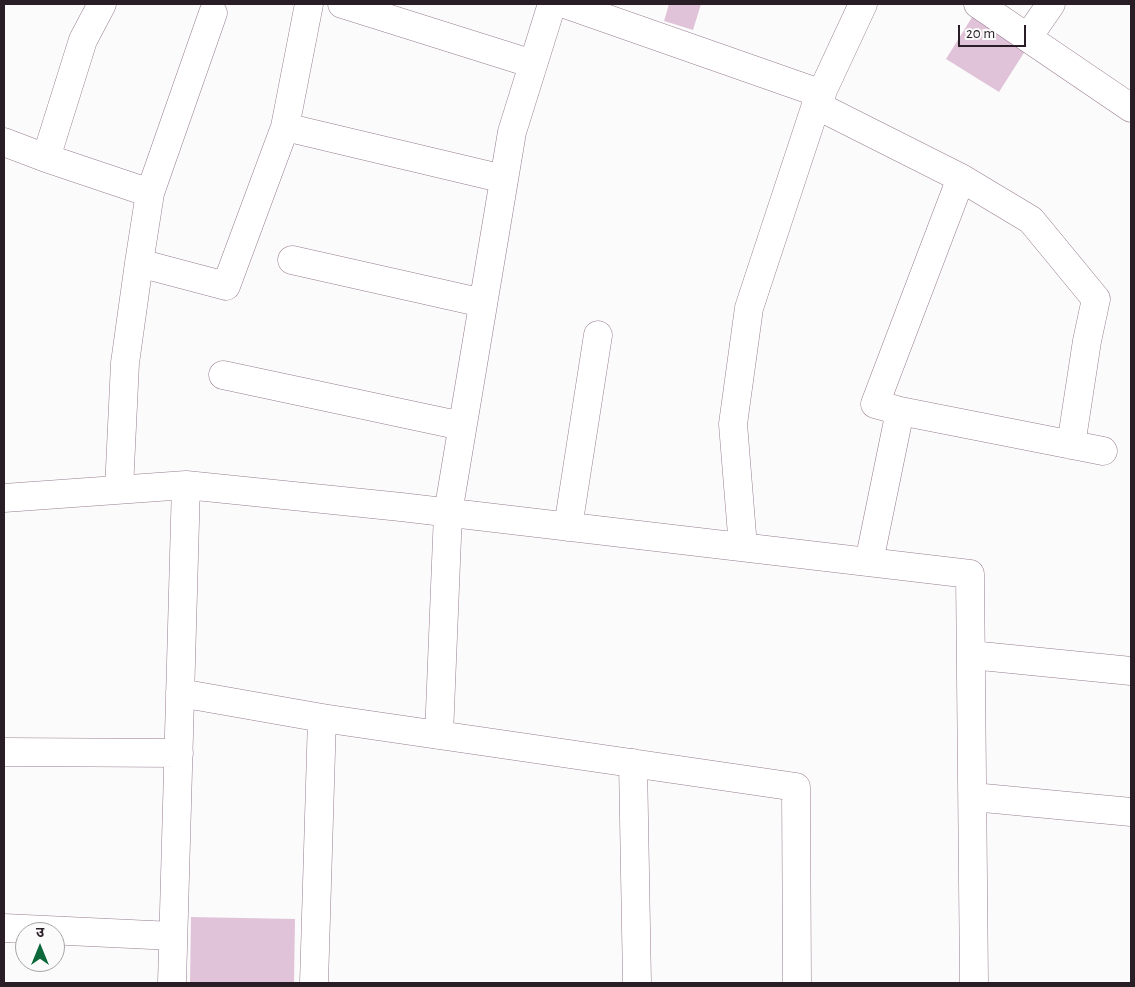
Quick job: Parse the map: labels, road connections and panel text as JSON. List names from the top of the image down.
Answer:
{
  "scale_bar": "20 m",
  "north": "top"
}
